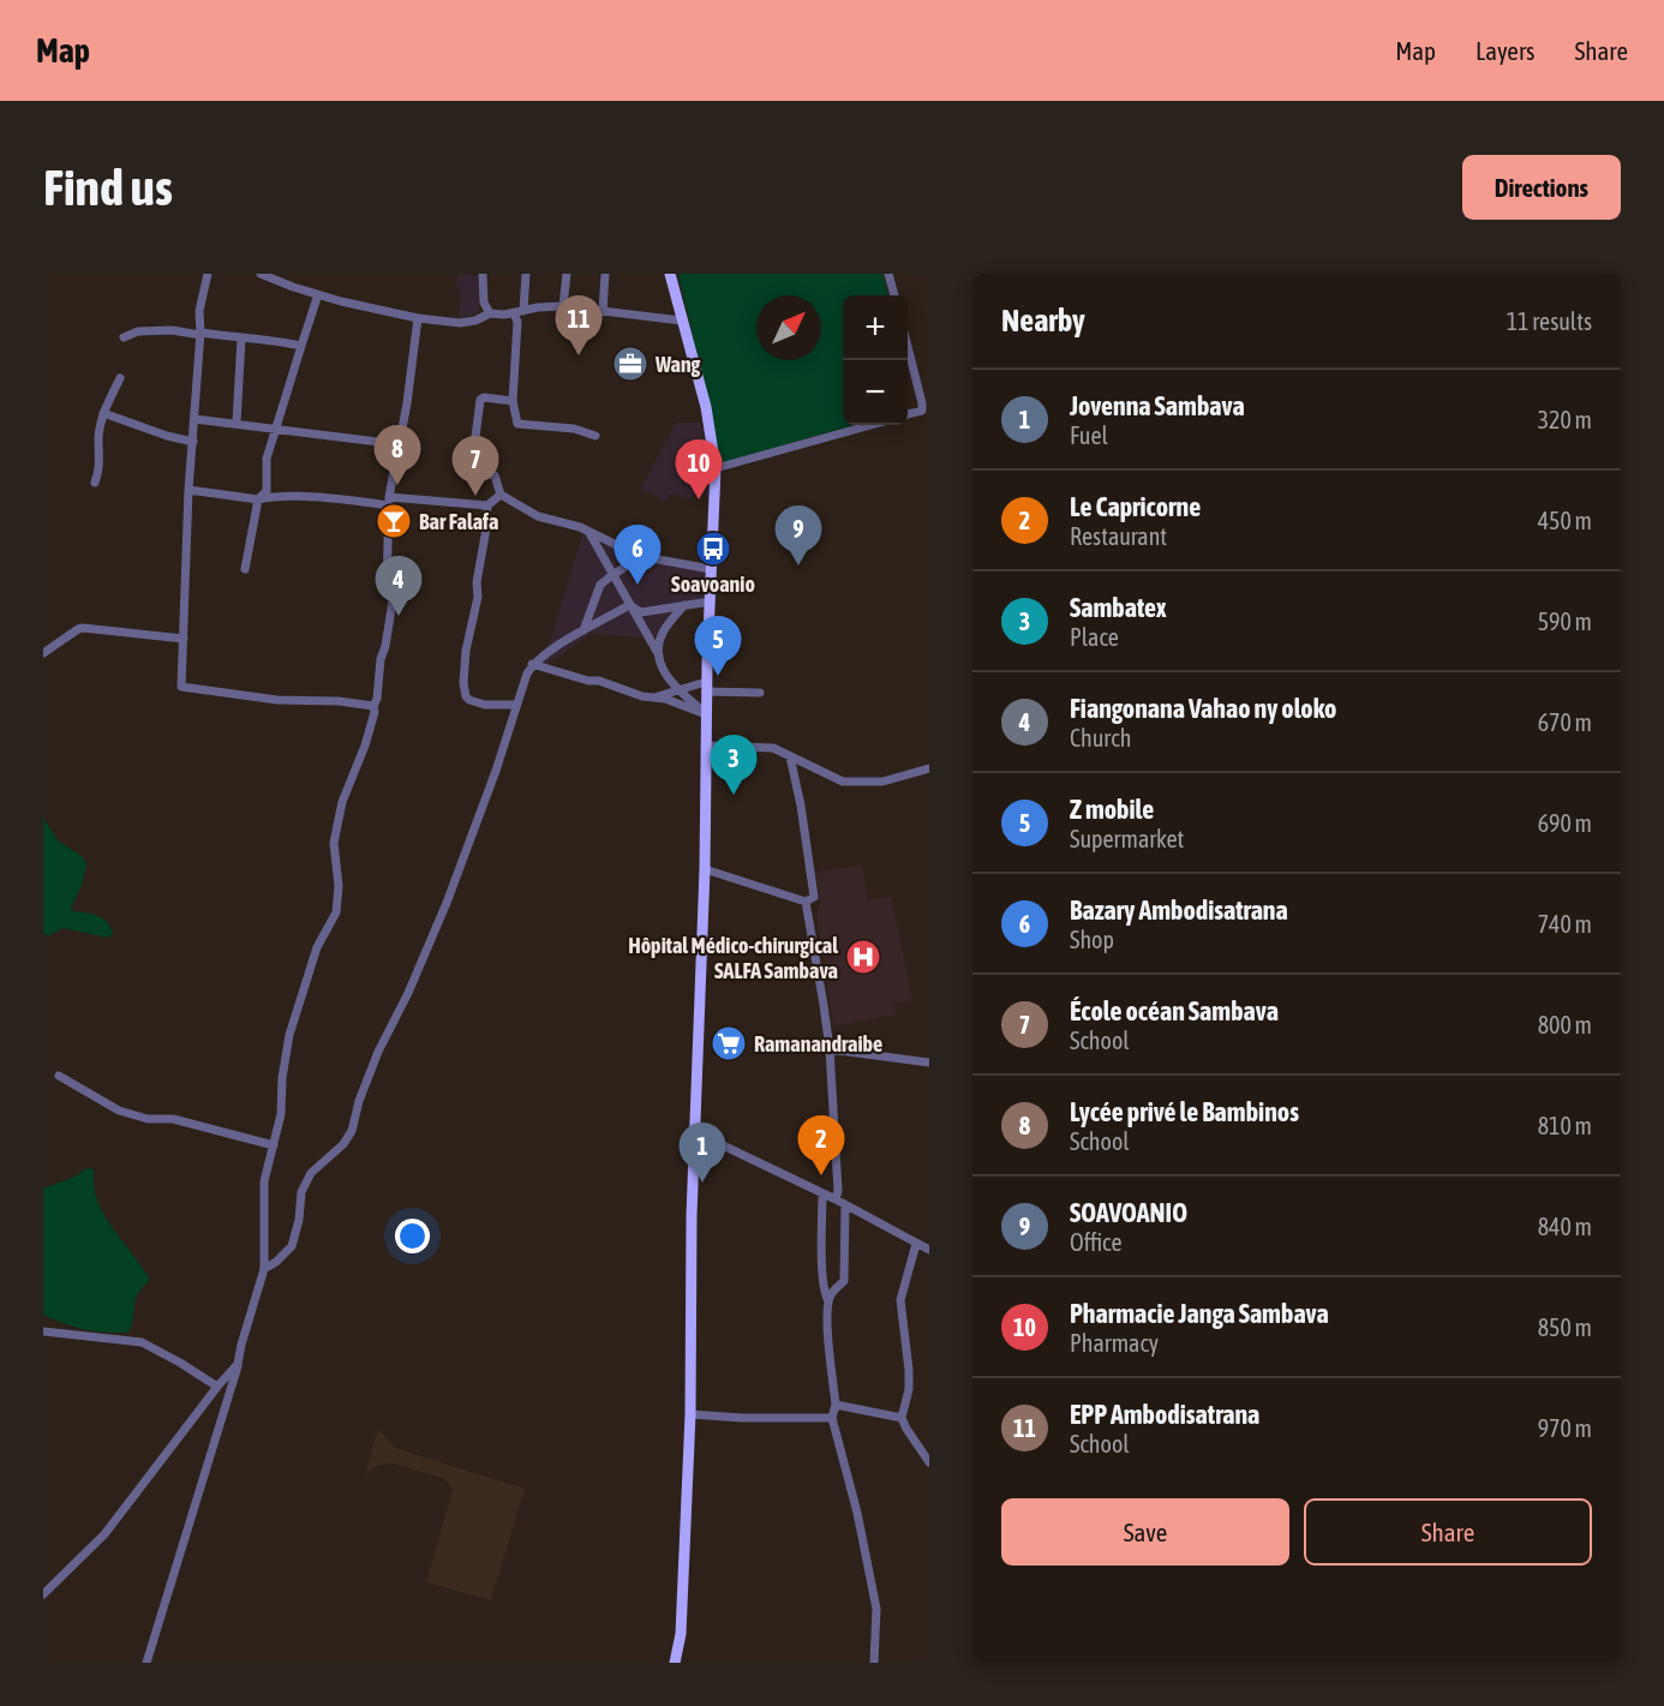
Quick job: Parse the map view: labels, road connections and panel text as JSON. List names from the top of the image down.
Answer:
{
  "places": {
    "office": ["Wang"],
    "bar": ["Bar Falafa"],
    "bus stop": ["Soavoanio"],
    "hospital": ["Hôpital Médico-chirurgical SALFA Sambava"],
    "supermarket": ["Ramanandraibe"]
  },
  "north": "top right",
  "page": {
    "header": "Map",
    "nav": ["Map", "Layers", "Share"],
    "buttons": [
      "Directions",
      ["Save", "Share"]
    ],
    "title": "Find us",
    "heading": ["Nearby", "11 results"],
    "map_buttons": ["+", "−"],
    "pins": [
      "11",
      "8",
      "7",
      "10",
      "9",
      "6",
      "4",
      "5",
      "3",
      "2",
      "1"
    ],
    "list": [
      {
        "mark": "1",
        "name": "Jovenna Sambava",
        "note": "Fuel",
        "value": "320 m"
      },
      {
        "mark": "2",
        "name": "Le Capricorne",
        "note": "Restaurant",
        "value": "450 m"
      },
      {
        "mark": "3",
        "name": "Sambatex",
        "note": "Place",
        "value": "590 m"
      },
      {
        "mark": "4",
        "name": "Fiangonana Vahao ny oloko",
        "note": "Church",
        "value": "670 m"
      },
      {
        "mark": "5",
        "name": "Z mobile",
        "note": "Supermarket",
        "value": "690 m"
      },
      {
        "mark": "6",
        "name": "Bazary Ambodisatrana",
        "note": "Shop",
        "value": "740 m"
      },
      {
        "mark": "7",
        "name": "École océan Sambava",
        "note": "School",
        "value": "800 m"
      },
      {
        "mark": "8",
        "name": "Lycée privé le Bambinos",
        "note": "School",
        "value": "810 m"
      },
      {
        "mark": "9",
        "name": "SOAVOANIO",
        "note": "Office",
        "value": "840 m"
      },
      {
        "mark": "10",
        "name": "Pharmacie Janga Sambava",
        "note": "Pharmacy",
        "value": "850 m"
      },
      {
        "mark": "11",
        "name": "EPP Ambodisatrana",
        "note": "School",
        "value": "970 m"
      }
    ]
  }
}
